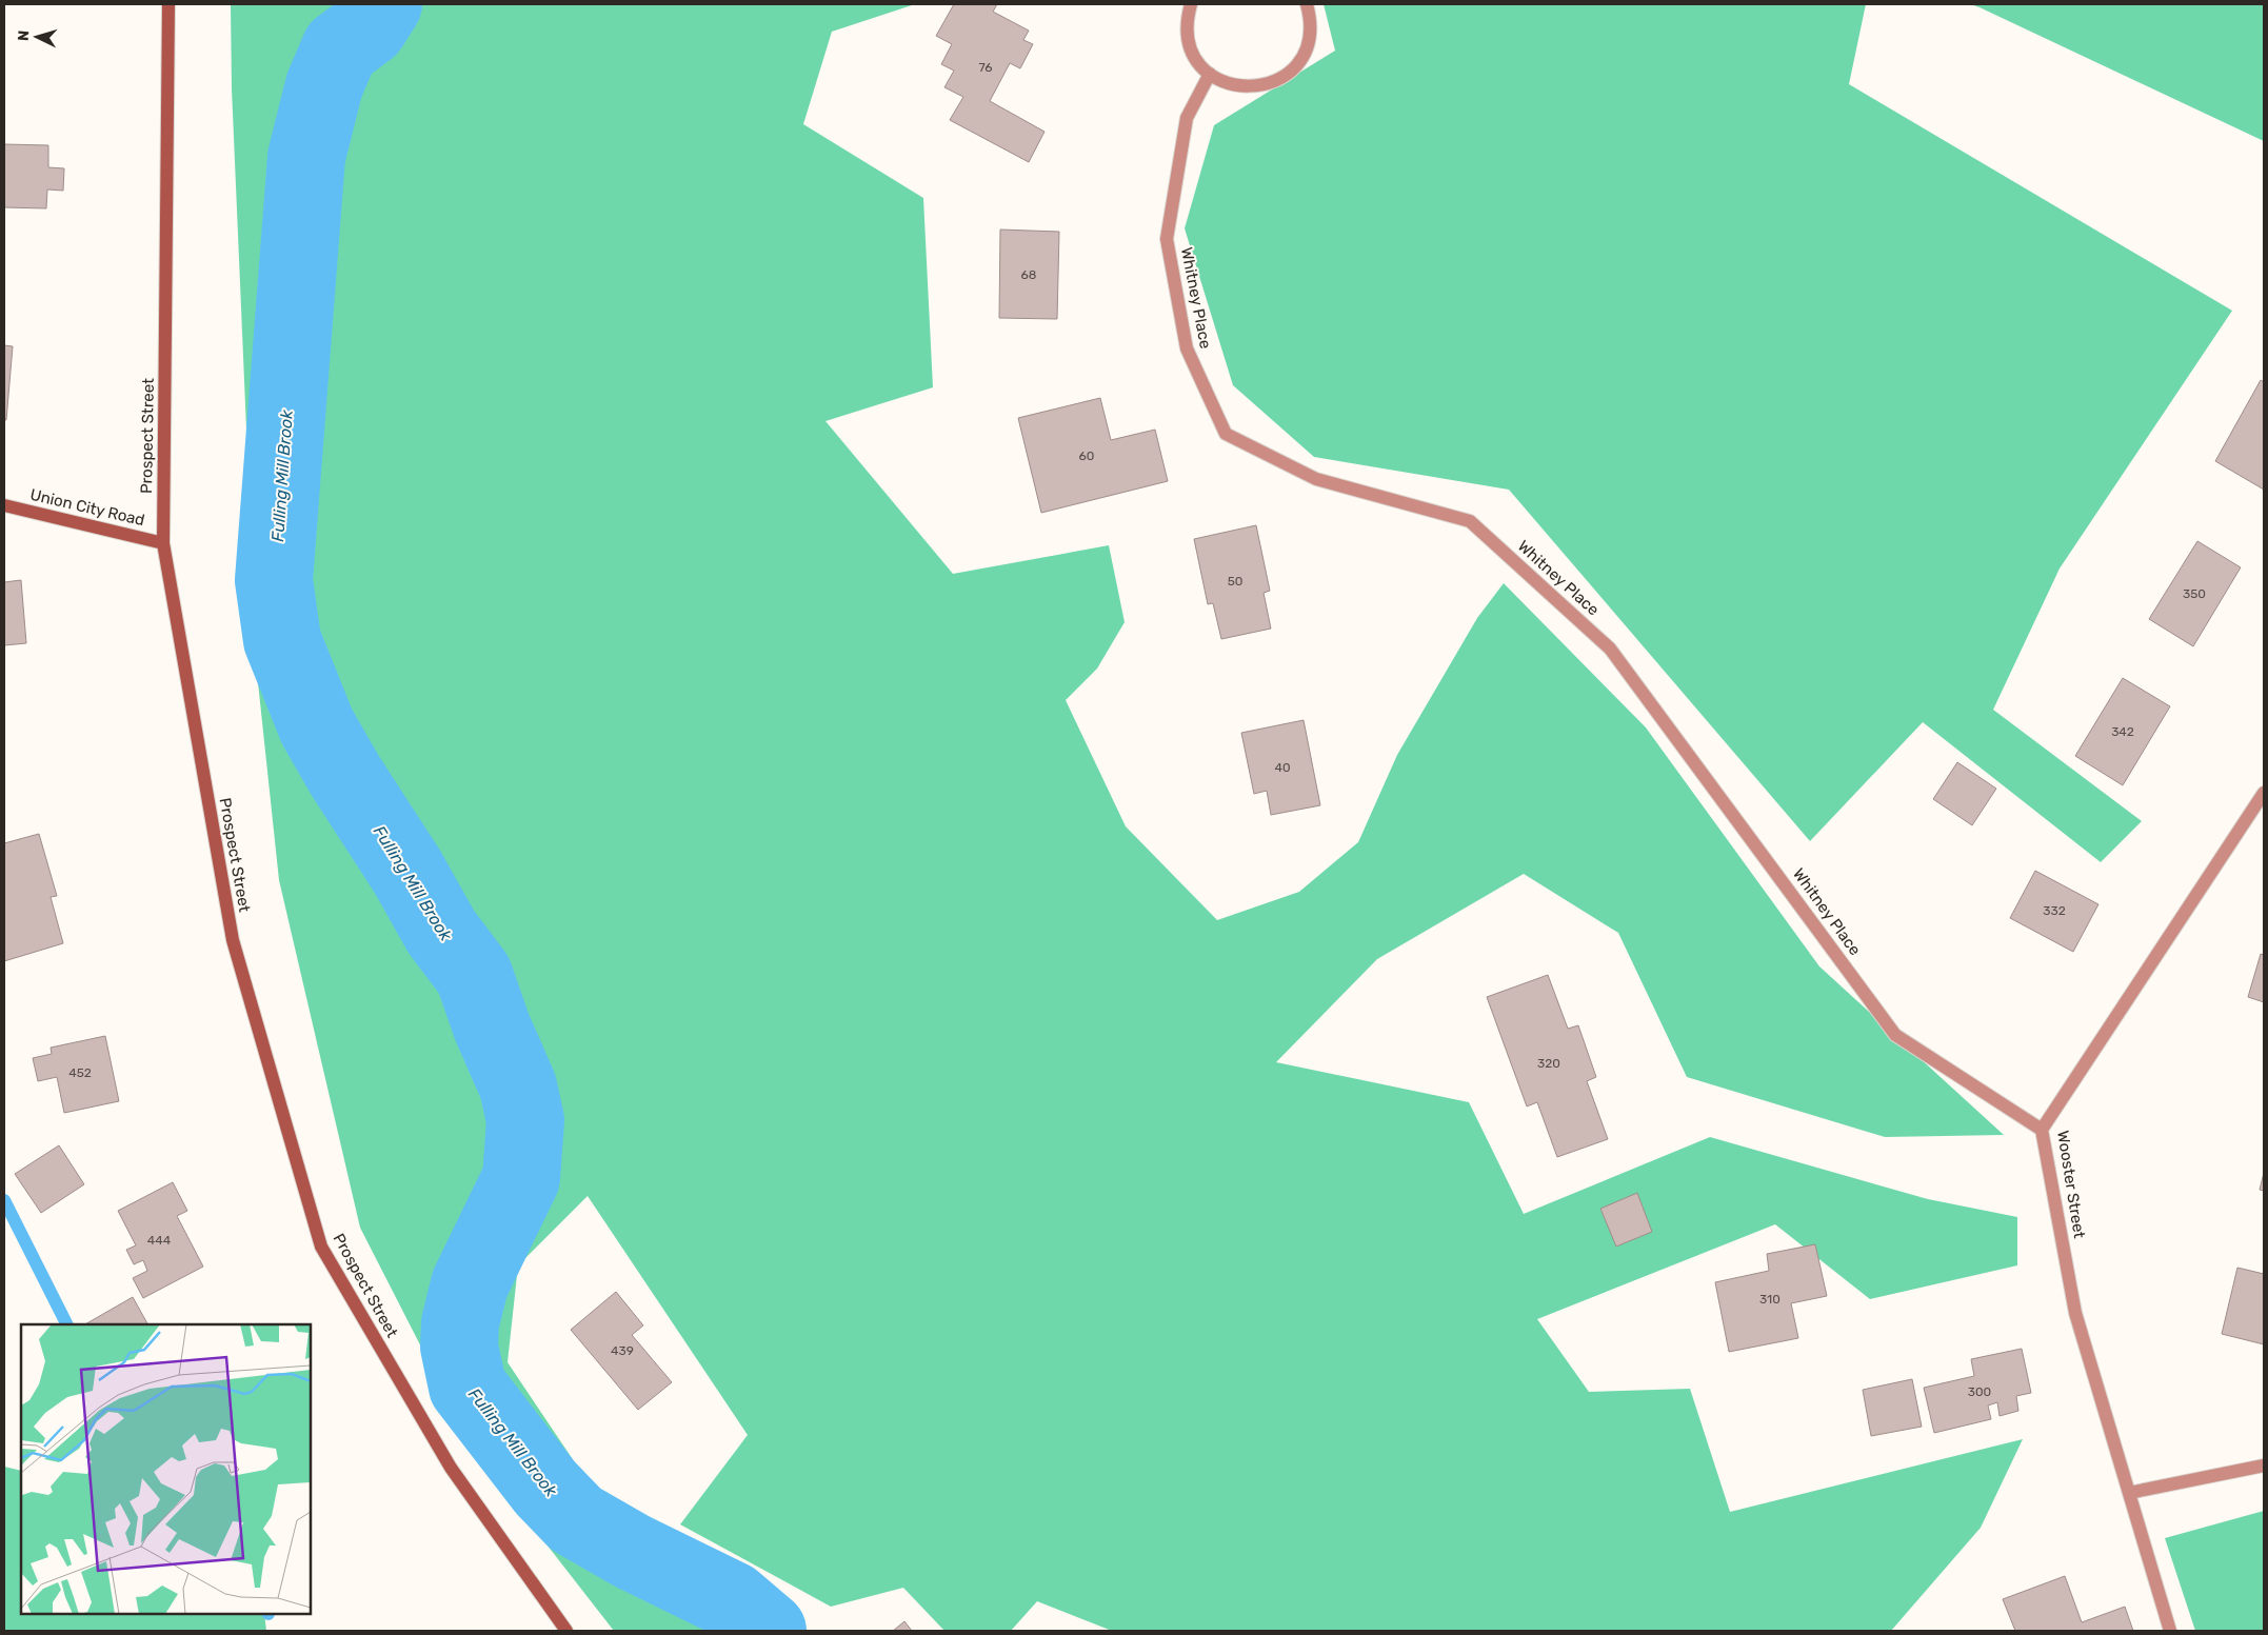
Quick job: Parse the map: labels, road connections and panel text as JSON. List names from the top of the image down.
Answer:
{
  "streets": {
    "main road": ["Prospect Street", "Union City Road"],
    "street": ["Whitney Place", "Wooster Street"]
  },
  "crossings": [
    ["Whitney Place", "Wooster Street"],
    ["Prospect Street", "Union City Road"]
  ],
  "water": ["Fulling Mill Brook"],
  "house_numbers": [
    "76",
    "68",
    "60",
    "50",
    "350",
    "342",
    "40",
    "332",
    "320",
    "452",
    "444",
    "310",
    "439",
    "300"
  ],
  "north": "left"
}
